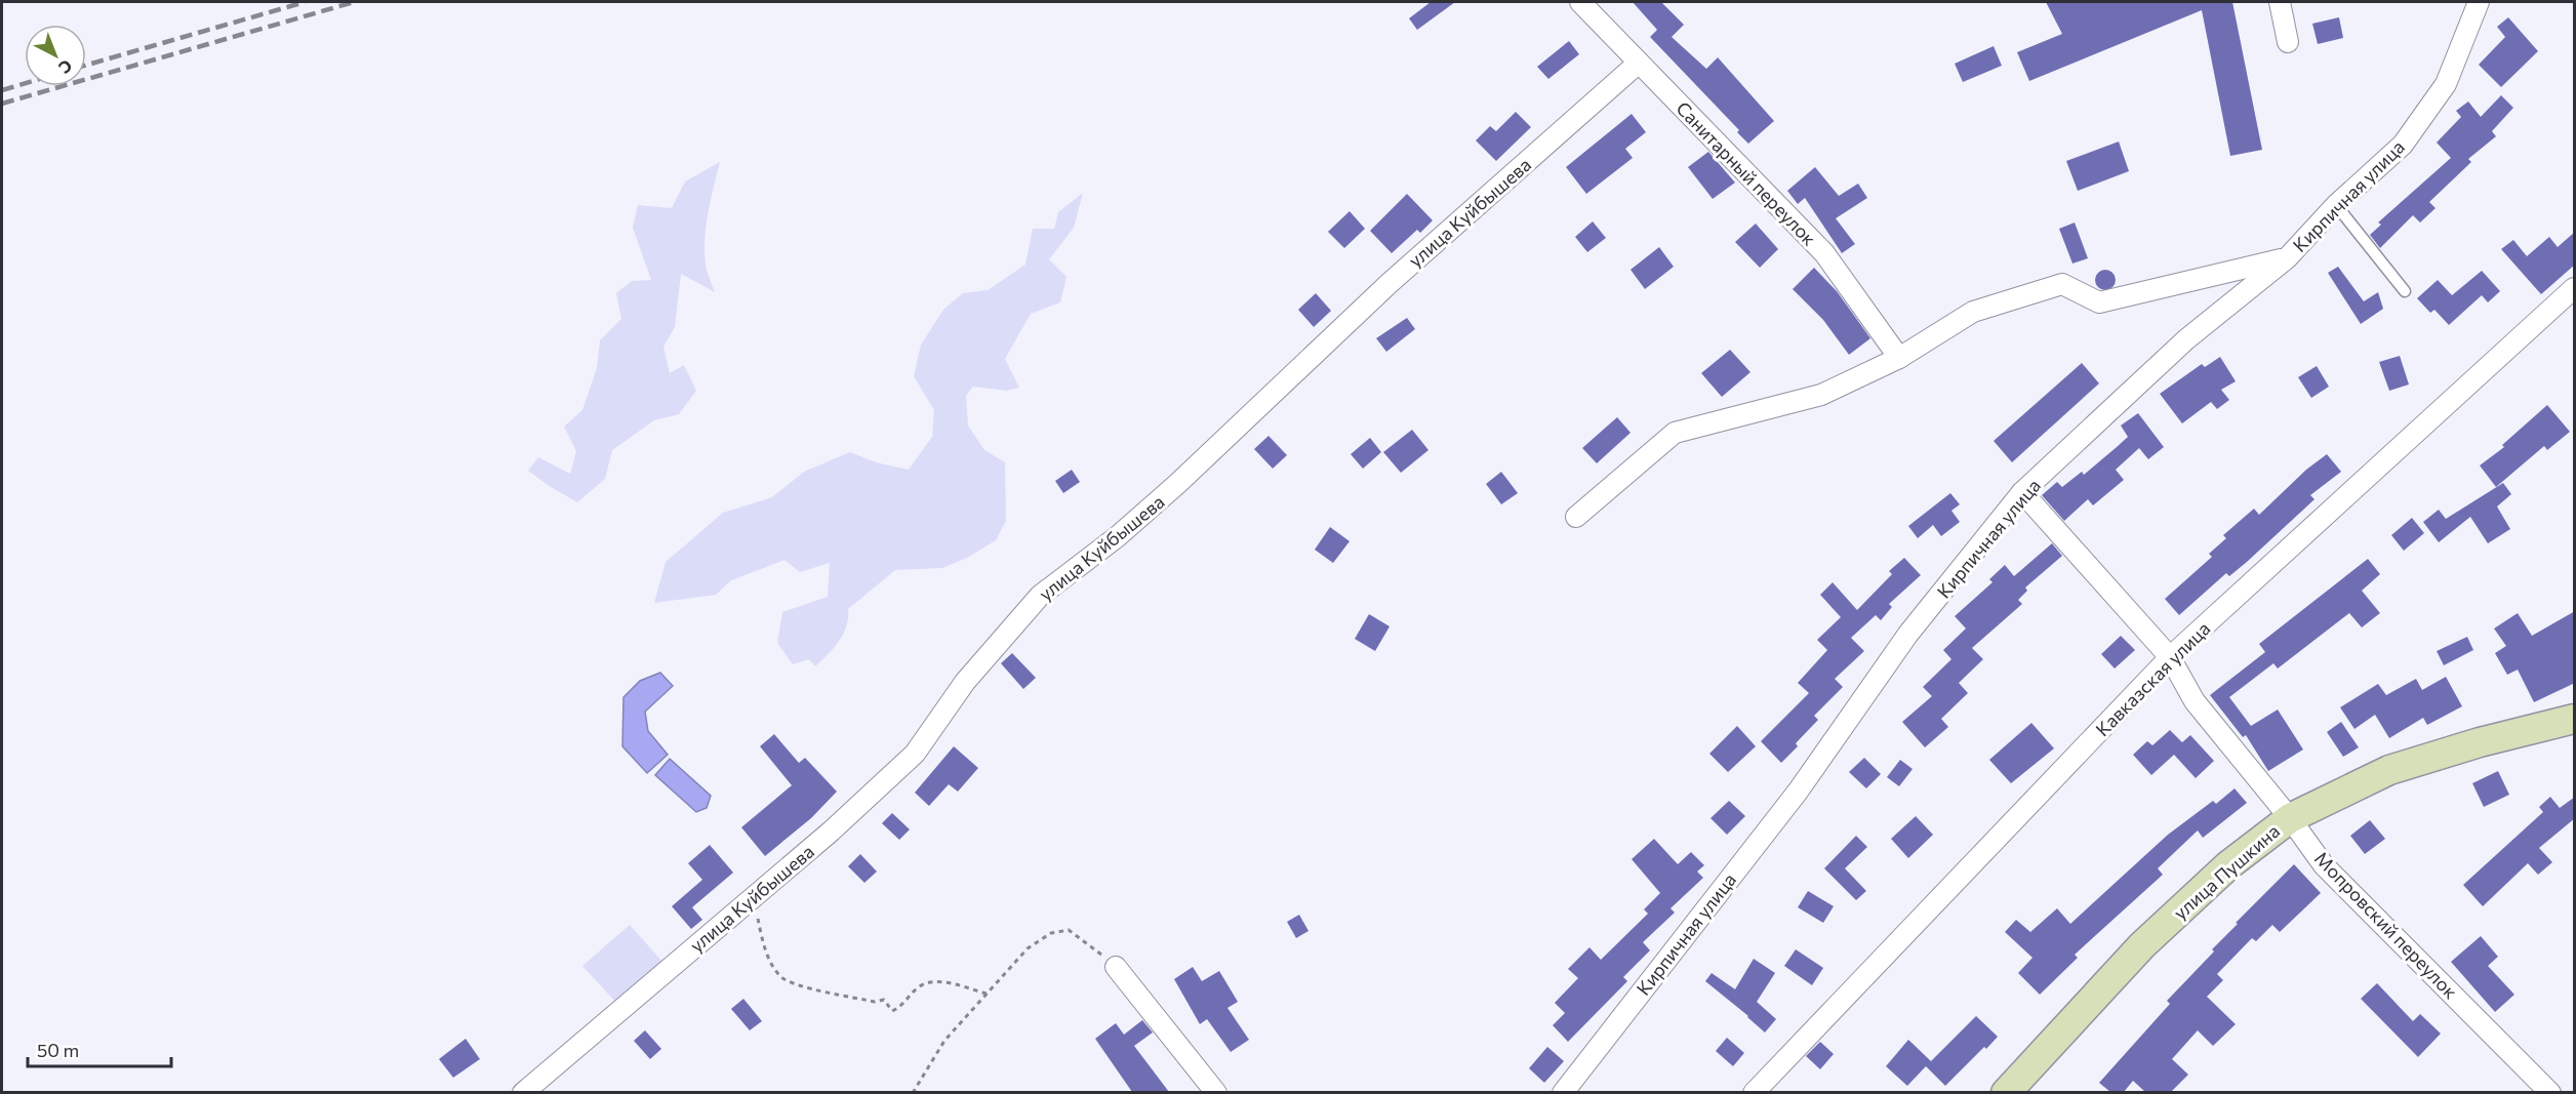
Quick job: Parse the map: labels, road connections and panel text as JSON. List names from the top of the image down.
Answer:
{
  "streets": {
    "main road": ["улица Пушкина"],
    "street": [
      "Санитарный переулок",
      "Кирпичная улица",
      "улица Куйбышева",
      "Кавказская улица",
      "Мопровский переулок"
    ]
  },
  "crossings": [
    ["Санитарный переулок", "улица Куйбышева"],
    ["Кирпичная улица", "Мопровский переулок"],
    ["Кавказская улица", "Мопровский переулок"],
    ["улица Пушкина", "Мопровский переулок"]
  ],
  "scale_bar": "50 m",
  "north": "bottom right"
}
